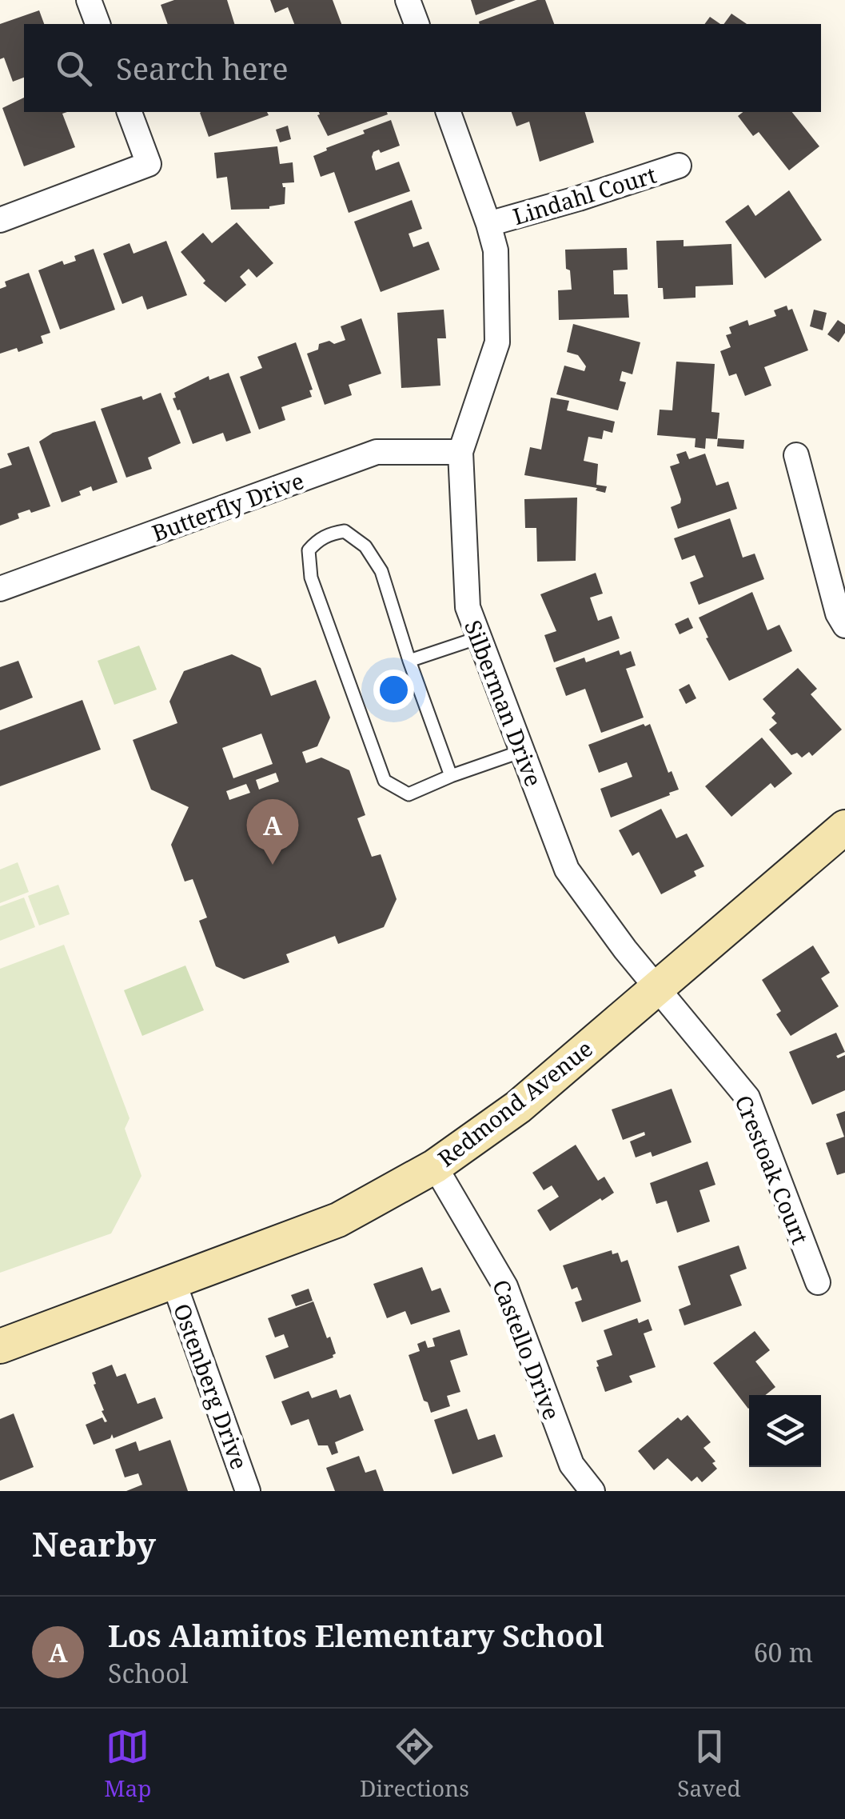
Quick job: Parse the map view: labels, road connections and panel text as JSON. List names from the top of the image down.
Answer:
{
  "streets": {
    "street": [
      "Lindahl Court",
      "Butterfly Drive",
      "Silberman Drive",
      "Redmond Avenue",
      "Crestoak Court",
      "Castello Drive",
      "Ostenberg Drive"
    ]
  },
  "crossings": [
    ["Lindahl Court", "Silberman Drive"],
    ["Butterfly Drive", "Silberman Drive"],
    ["Silberman Drive", "Redmond Avenue"],
    ["Silberman Drive", "Crestoak Court"],
    ["Redmond Avenue", "Crestoak Court"],
    ["Redmond Avenue", "Castello Drive"],
    ["Redmond Avenue", "Ostenberg Drive"]
  ],
  "page": {
    "search": "Search here",
    "pins": "A",
    "heading": "Nearby",
    "list": [
      {
        "mark": "A",
        "name": "Los Alamitos Elementary School",
        "note": "School",
        "value": "60 m"
      }
    ],
    "nav": ["Map", "Directions", "Saved"]
  }
}
